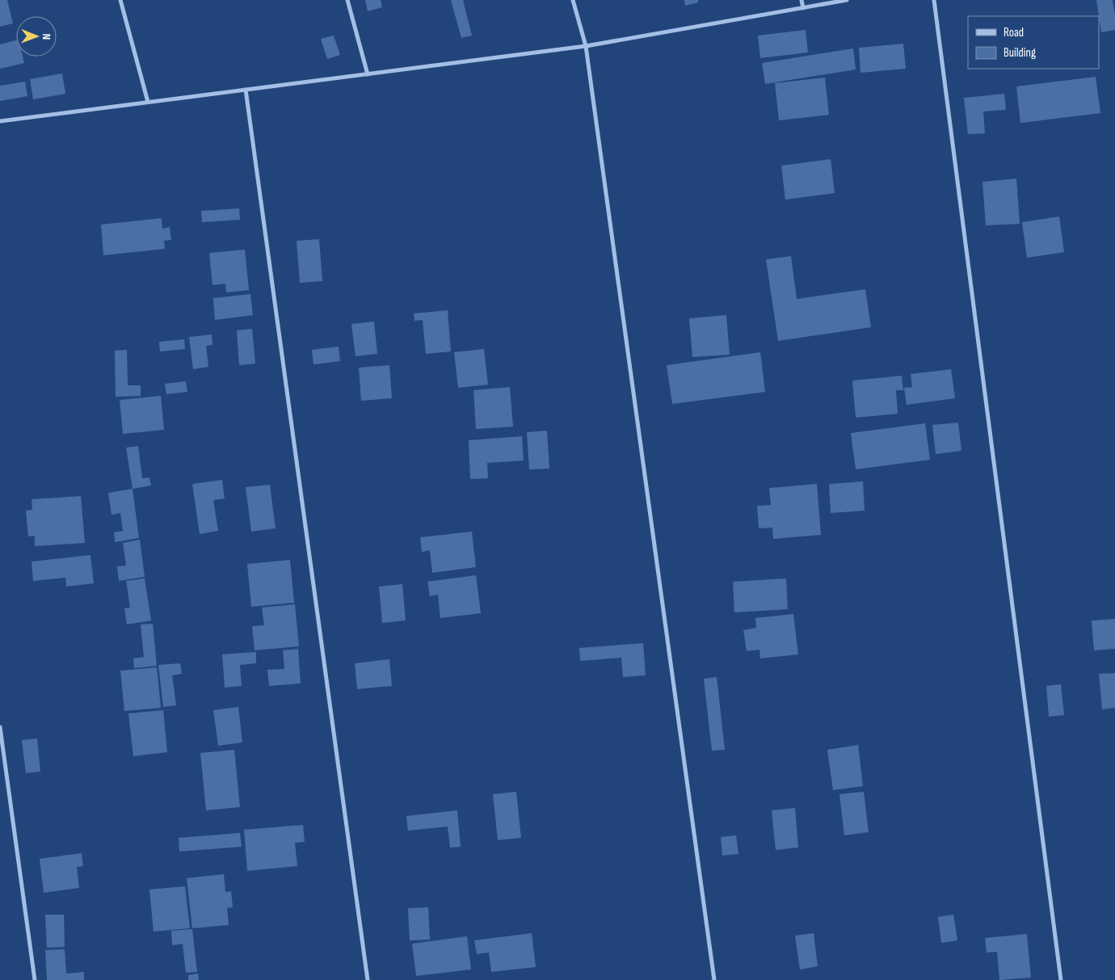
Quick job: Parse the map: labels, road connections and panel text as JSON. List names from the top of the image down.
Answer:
{
  "legend": ["Road", "Building"],
  "north": "right"
}
